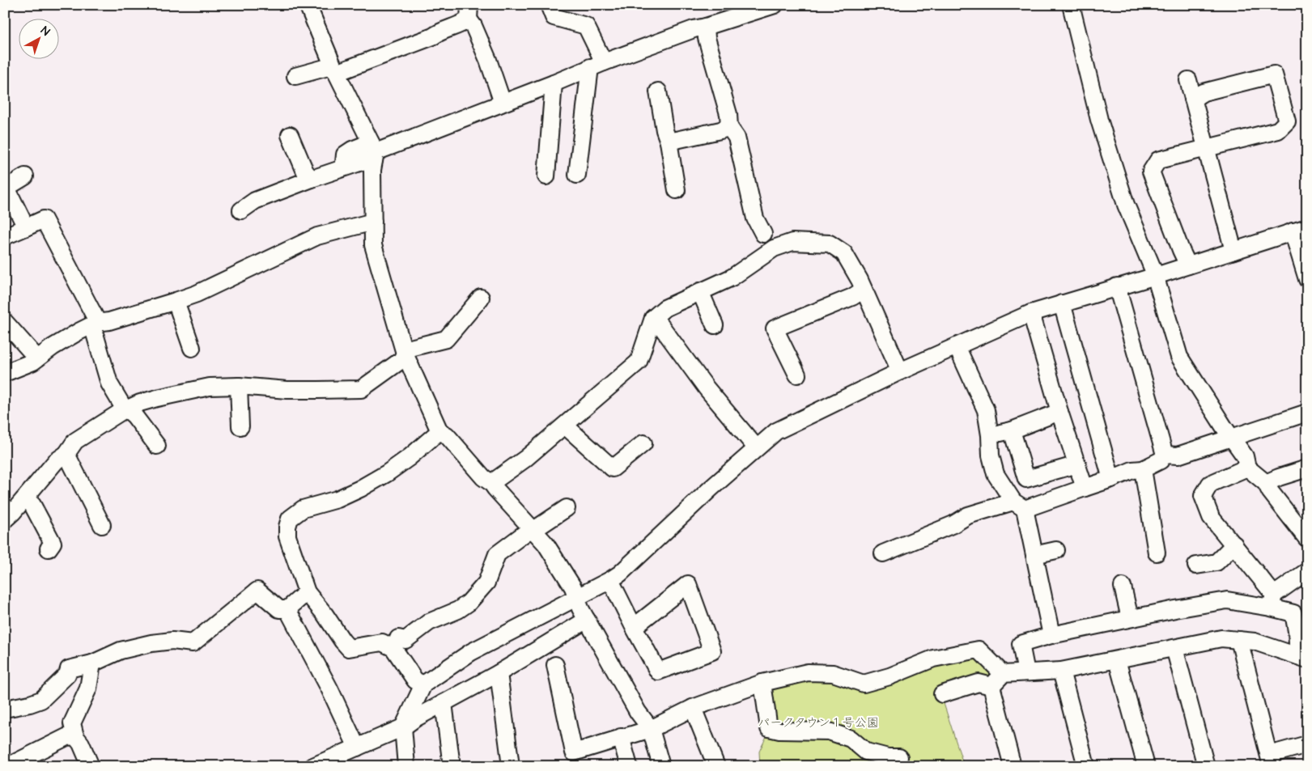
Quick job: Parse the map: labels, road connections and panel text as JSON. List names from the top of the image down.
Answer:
{
  "parks": ["パークタウン１号公園"],
  "north": "top right"
}
